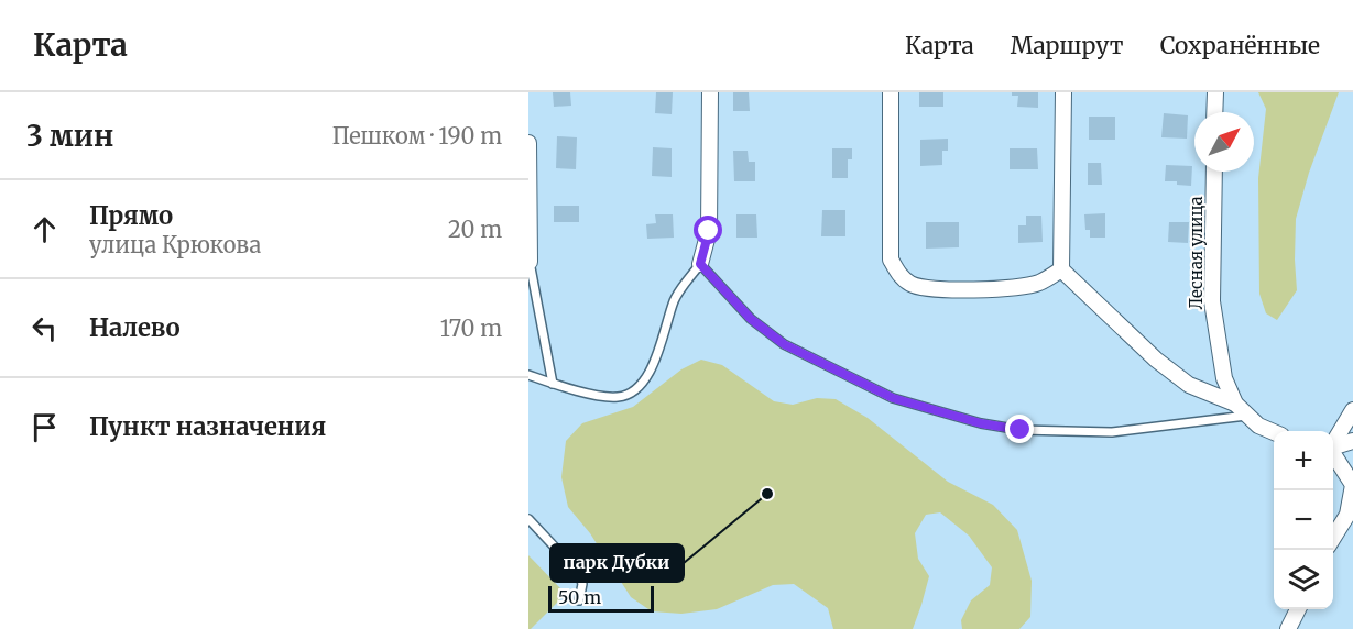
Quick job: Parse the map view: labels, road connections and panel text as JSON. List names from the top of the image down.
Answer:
{
  "streets": {
    "street": ["Лесная улица"]
  },
  "places": ["парк Дубки"],
  "scale_bar": "50 m",
  "north": "top right",
  "page": {
    "header": "Карта",
    "nav": ["Карта", "Маршрут", "Сохранённые"],
    "heading": ["3 мин", "Пешком · 190 m"],
    "list": [
      ["Прямо", "улица Крюкова", "20 m"],
      ["Налево", "170 m"],
      "Пункт назначения"
    ],
    "map_buttons": ["+", "−"],
    "scale": "50 m"
  }
}
